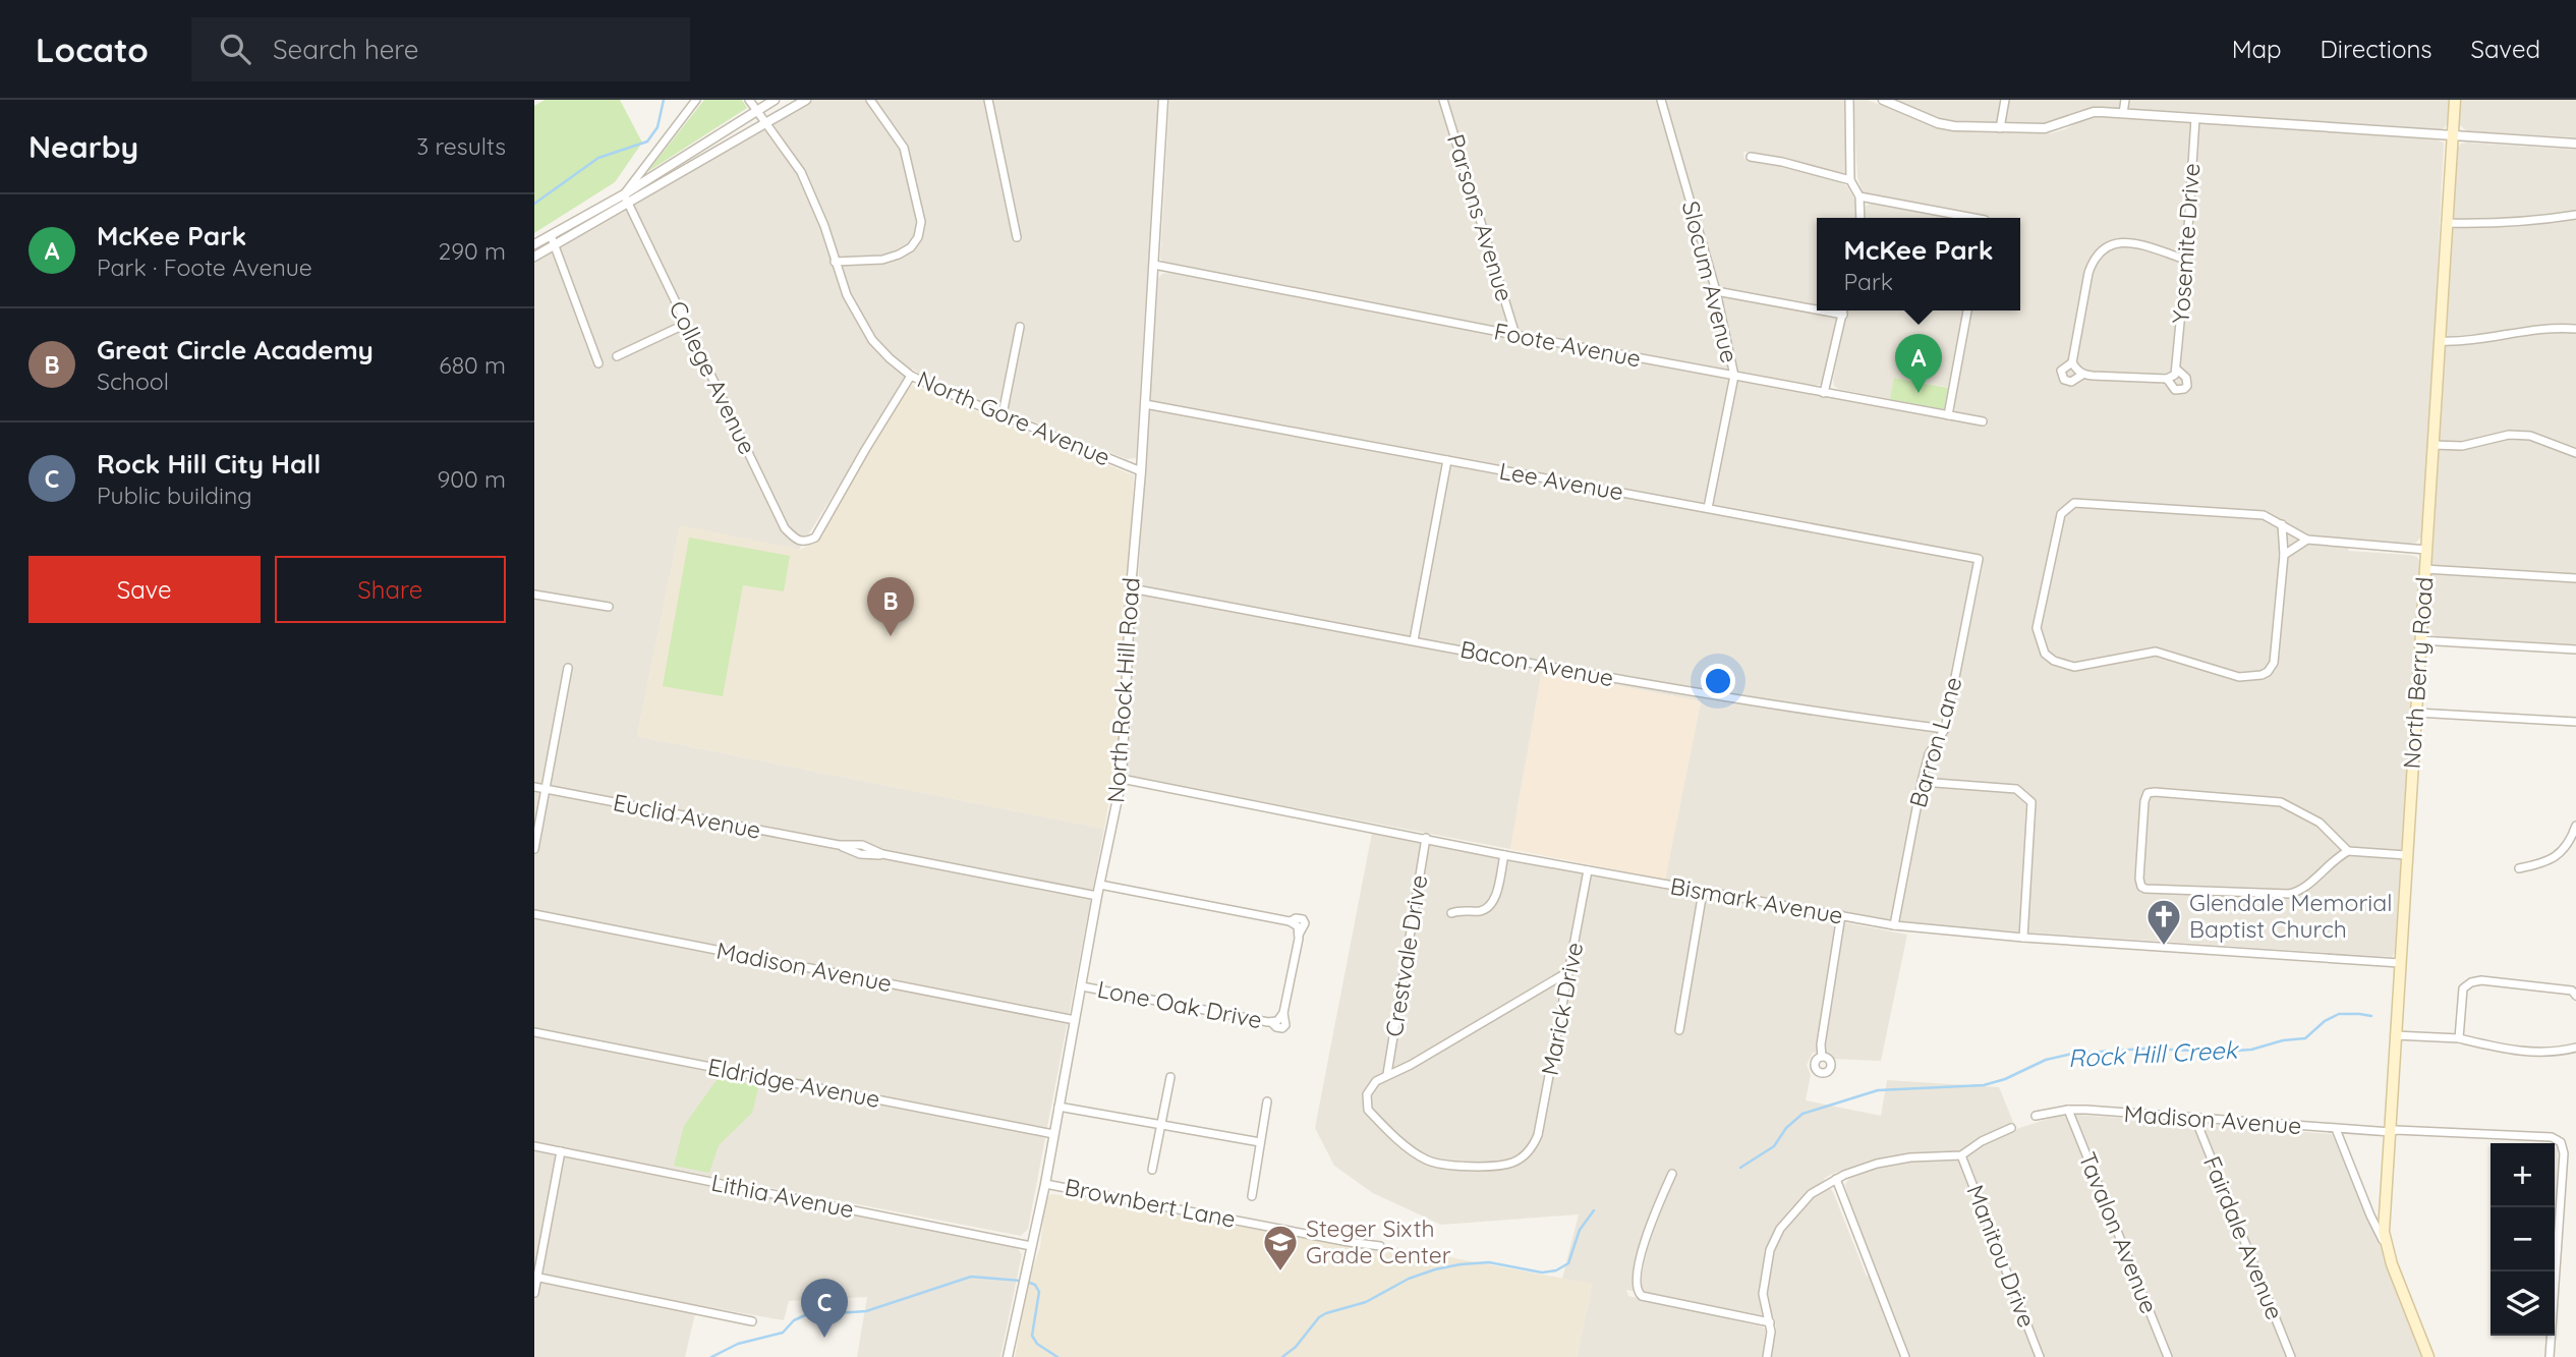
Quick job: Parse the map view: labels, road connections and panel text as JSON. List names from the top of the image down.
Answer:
{
  "streets": {
    "main road": ["North Berry Road"],
    "street": [
      "Parsons Avenue",
      "Yosemite Drive",
      "Slocum Avenue",
      "Foote Avenue",
      "College Avenue",
      "North Gore Avenue",
      "Lee Avenue",
      "Bacon Avenue",
      "North Rock Hill Road",
      "Barron Lane",
      "Euclid Avenue",
      "Bismark Avenue",
      "Crestvale Drive",
      "Madison Avenue",
      "Lone Oak Drive",
      "Marick Drive",
      "Eldridge Avenue",
      "Lithia Avenue",
      "Brownbert Lane",
      "Tavalon Avenue",
      "Fairdale Avenue",
      "Manitou Drive"
    ]
  },
  "crossings": [
    ["Parsons Avenue", "Foote Avenue"],
    ["Slocum Avenue", "Foote Avenue"],
    ["Slocum Avenue", "Lee Avenue"],
    ["Foote Avenue", "North Rock Hill Road"],
    ["College Avenue", "North Gore Avenue"],
    ["North Gore Avenue", "North Rock Hill Road"],
    ["Lee Avenue", "North Rock Hill Road"],
    ["Lee Avenue", "Barron Lane"],
    ["Bacon Avenue", "North Rock Hill Road"],
    ["Bacon Avenue", "Barron Lane"],
    ["North Berry Road", "Bismark Avenue"],
    ["North Berry Road", "Madison Avenue"],
    ["North Rock Hill Road", "Euclid Avenue"],
    ["North Rock Hill Road", "Bismark Avenue"],
    ["North Rock Hill Road", "Madison Avenue"],
    ["North Rock Hill Road", "Lone Oak Drive"],
    ["North Rock Hill Road", "Eldridge Avenue"],
    ["North Rock Hill Road", "Lithia Avenue"],
    ["North Rock Hill Road", "Brownbert Lane"],
    ["Barron Lane", "Bismark Avenue"],
    ["Bismark Avenue", "Crestvale Drive"],
    ["Bismark Avenue", "Marick Drive"],
    ["Crestvale Drive", "Marick Drive"],
    ["Madison Avenue", "Tavalon Avenue"],
    ["Madison Avenue", "Fairdale Avenue"]
  ],
  "water": ["Rock Hill Creek"],
  "places": {
    "church": ["Glendale Memorial Baptist Church"],
    "school or university": ["Steger Sixth Grade Center"]
  },
  "page": {
    "header": "Locato",
    "search": "Search here",
    "nav": ["Map", "Directions", "Saved"],
    "heading": ["Nearby", "3 results"],
    "list": [
      {
        "mark": "A",
        "name": "McKee Park",
        "note": "Park · Foote Avenue",
        "value": "290 m"
      },
      {
        "mark": "B",
        "name": "Great Circle Academy",
        "note": "School",
        "value": "680 m"
      },
      {
        "mark": "C",
        "name": "Rock Hill City Hall",
        "note": "Public building",
        "value": "900 m"
      }
    ],
    "popup": ["McKee Park", "Park"],
    "pins": ["A", "B", "C"],
    "buttons": ["Save", "Share"],
    "map_buttons": ["+", "−"]
  }
}
